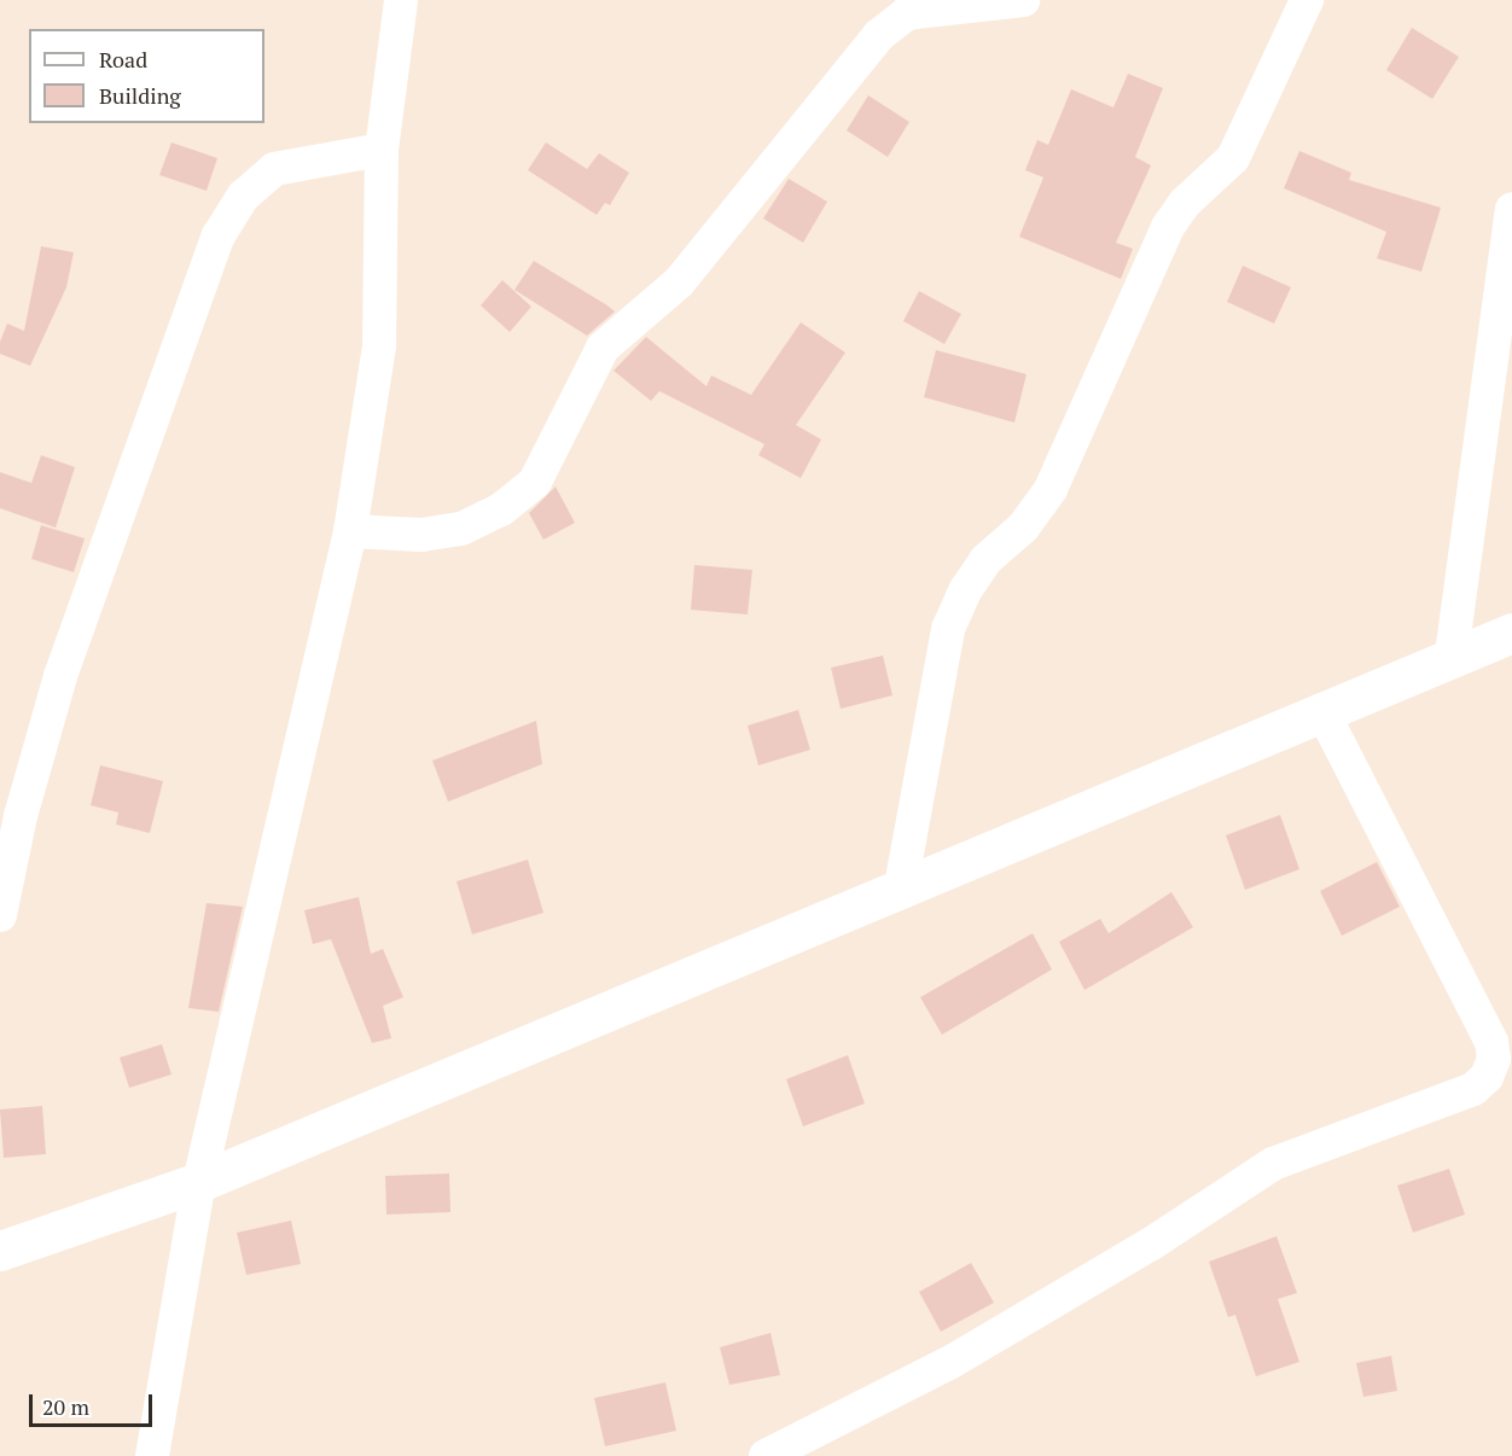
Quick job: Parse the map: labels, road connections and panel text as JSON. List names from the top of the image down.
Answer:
{
  "legend": ["Road", "Building"],
  "scale_bar": "20 m"
}
